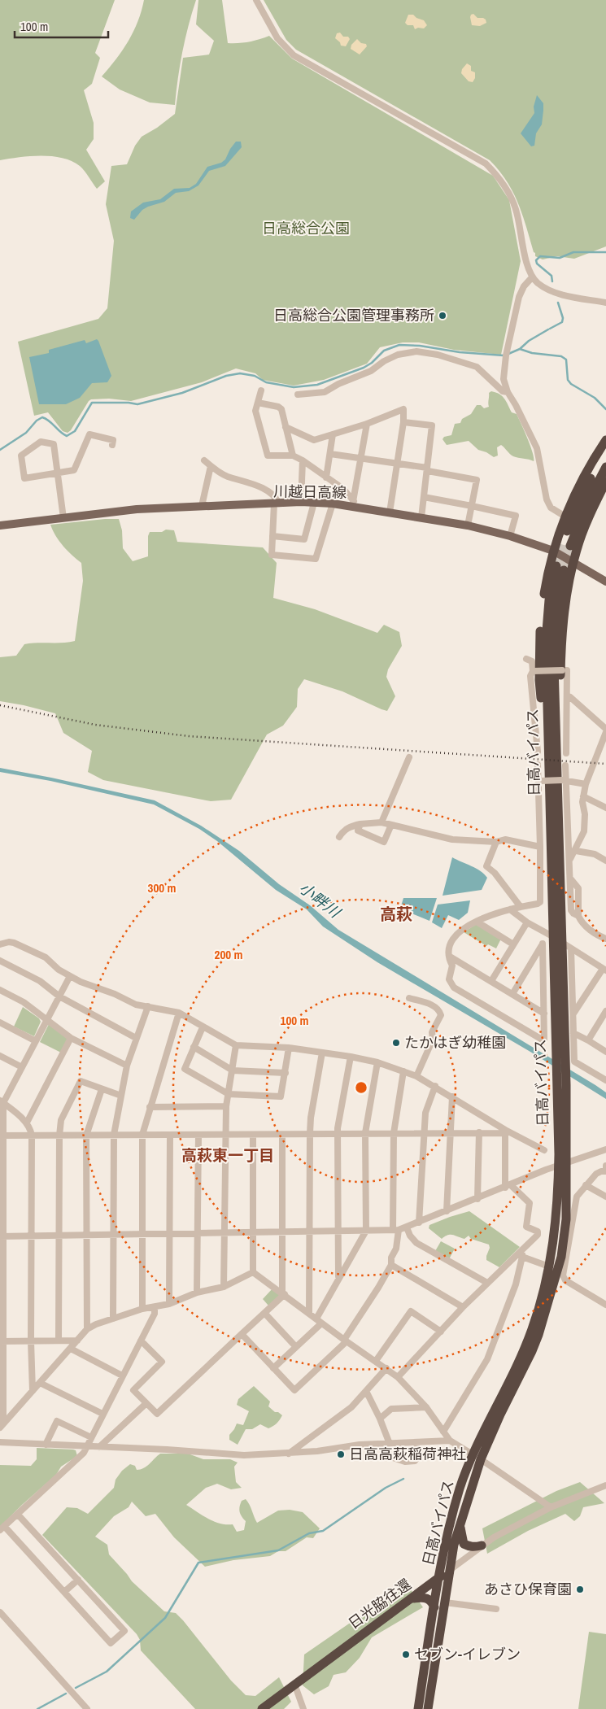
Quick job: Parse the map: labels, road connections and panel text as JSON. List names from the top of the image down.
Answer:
{
  "streets": {
    "highway": ["日高バイパス", "日光脇往還"],
    "main road": ["川越日高線"]
  },
  "crossings": [
    ["日高バイパス", "日光脇往還"]
  ],
  "districts": ["高萩", "高萩東一丁目"],
  "water": ["小畔川"],
  "parks": ["日高総合公園"],
  "places": [
    "日高総合公園管理事務所",
    "たかはぎ幼稚園",
    "日高高萩稲荷神社",
    "あさひ保育園",
    "セブン-イレブン"
  ],
  "scale_bar": "100 m",
  "rings": ["300 m", "200 m", "100 m"]
}
